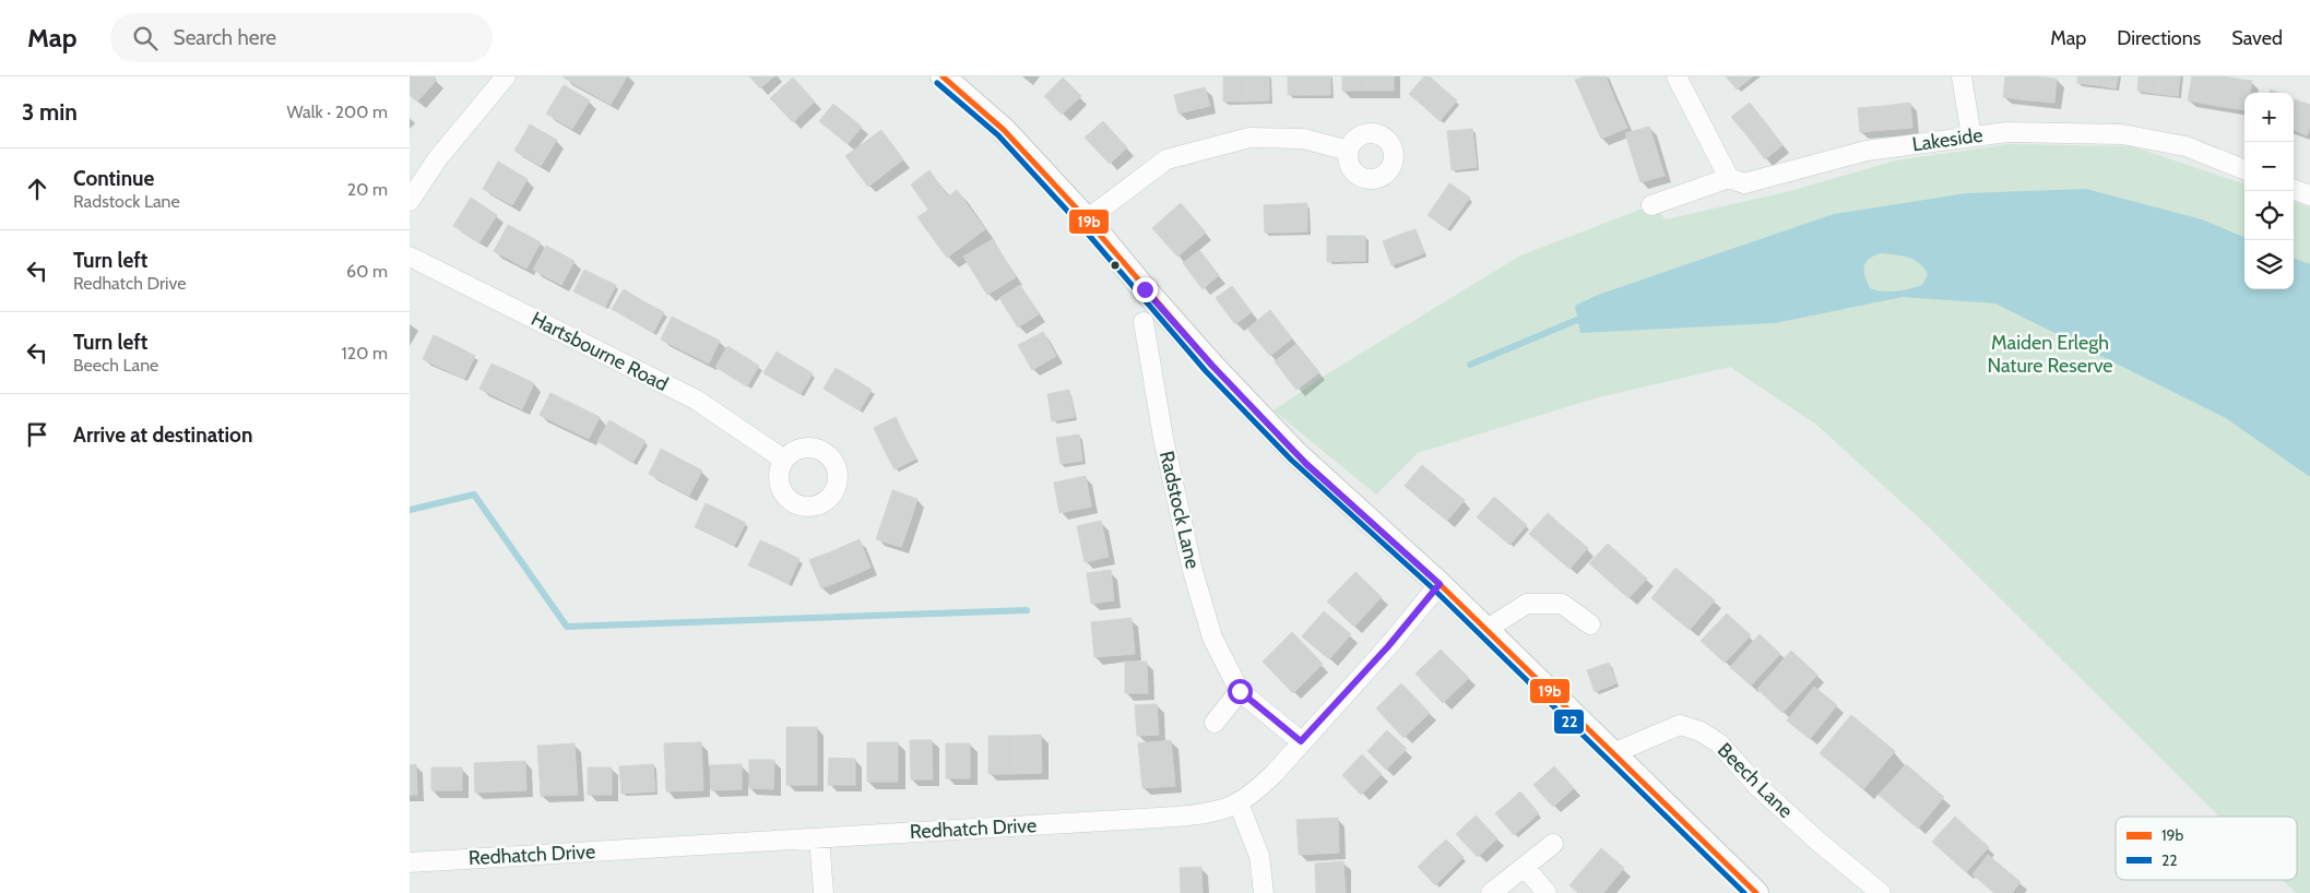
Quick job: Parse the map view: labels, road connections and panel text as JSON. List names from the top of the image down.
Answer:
{
  "streets": {
    "street": [
      "Lakeside",
      "Hartsbourne Road",
      "Radstock Lane",
      "Beech Lane",
      "Redhatch Drive"
    ]
  },
  "crossings": [
    ["Radstock Lane", "Redhatch Drive"]
  ],
  "parks": ["Maiden Erlegh Nature Reserve"],
  "lines": ["transit line 19b", "transit line 22"],
  "legend": ["19b", "22"],
  "page": {
    "header": "Map",
    "search": "Search here",
    "nav": ["Map", "Directions", "Saved"],
    "heading": ["3 min", "Walk · 200 m"],
    "map_buttons": ["+", "−"],
    "list": [
      ["Continue", "Radstock Lane", "20 m"],
      ["Turn left", "Redhatch Drive", "60 m"],
      ["Turn left", "Beech Lane", "120 m"],
      "Arrive at destination"
    ]
  }
}
